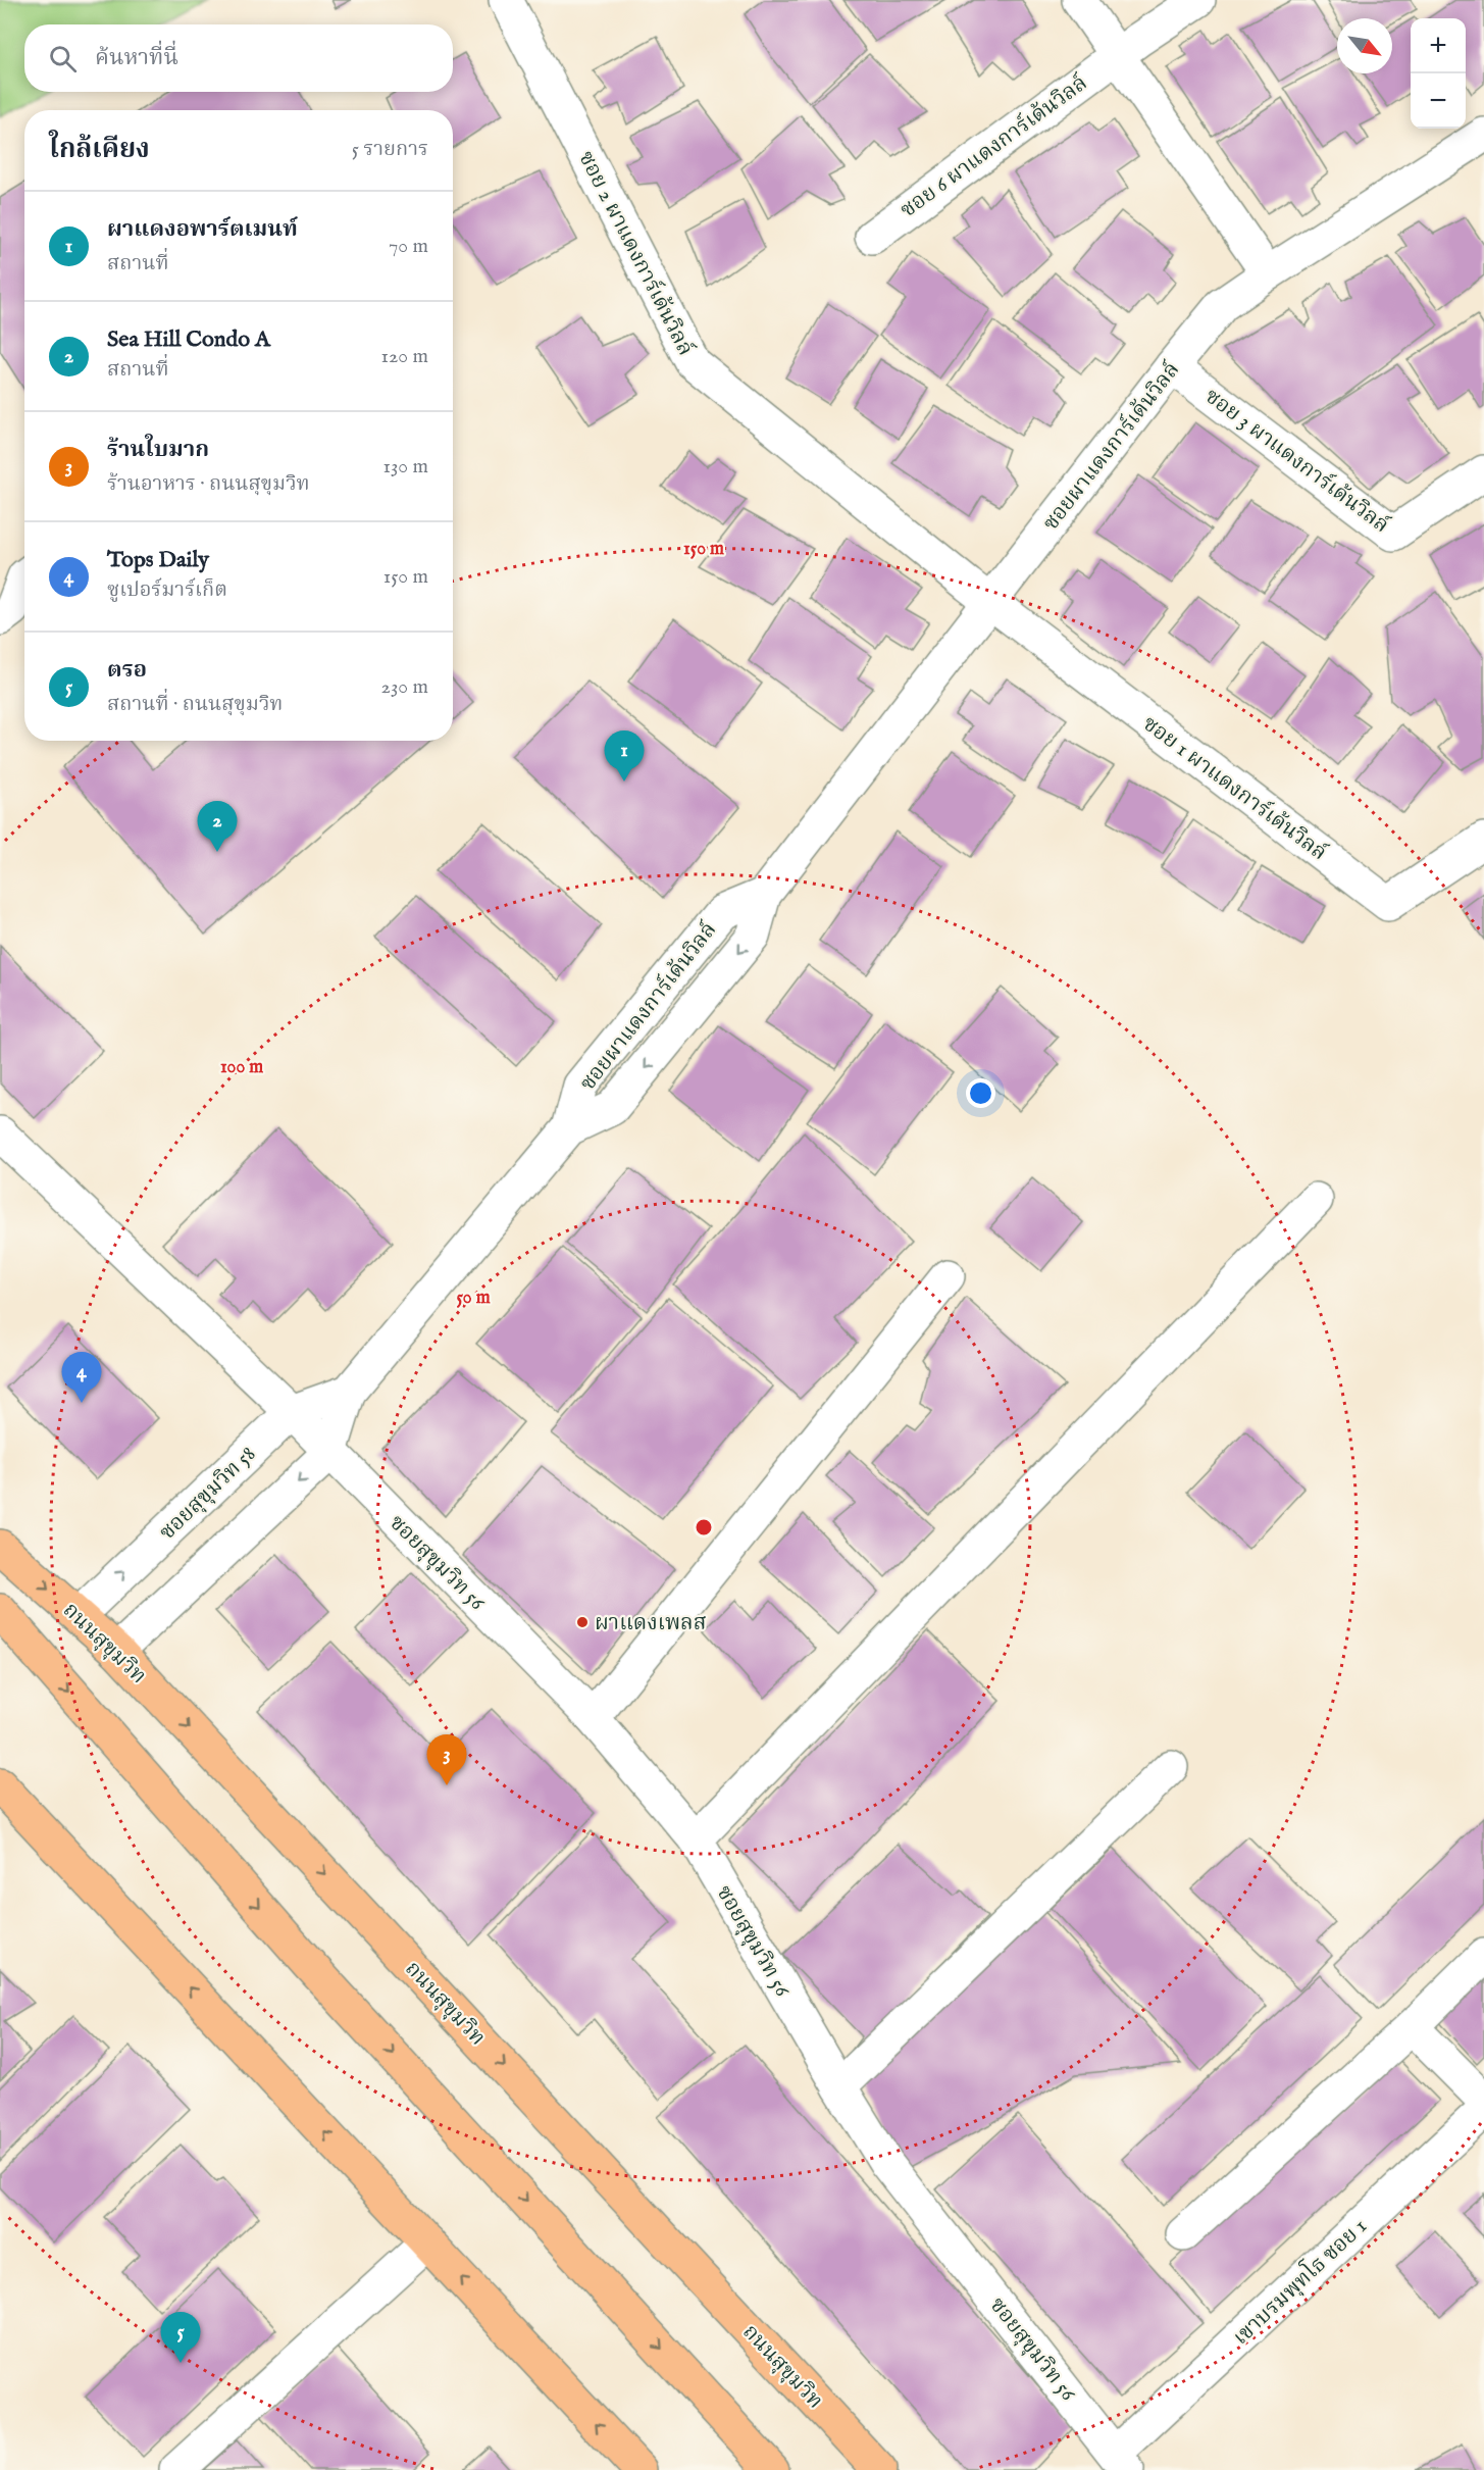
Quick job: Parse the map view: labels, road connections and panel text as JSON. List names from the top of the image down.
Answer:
{
  "streets": {
    "highway": ["ถนนสุขุมวิท"],
    "street": [
      "ซอย 6 ผาแดงการ์เด้นวิลล์",
      "ซอย 2 ผาแดงการ์เด้นวิลล์",
      "ซอยผาแดงการ์เด้นวิลล์",
      "ซอย 3 ผาแดงการ์เด้นวิลล์",
      "ซอย 1 ผาแดงการ์เด้นวิลล์",
      "ซอยสุขุมวิท 58",
      "ซอยสุขุมวิท 56",
      "เขาบรมพุทโธ ซอย 1"
    ]
  },
  "crossings": [
    ["ซอย 2 ผาแดงการ์เด้นวิลล์", "ซอยผาแดงการ์เด้นวิลล์"],
    ["ซอย 2 ผาแดงการ์เด้นวิลล์", "ซอย 1 ผาแดงการ์เด้นวิลล์"],
    ["ซอยผาแดงการ์เด้นวิลล์", "ซอย 3 ผาแดงการ์เด้นวิลล์"],
    ["ซอยผาแดงการ์เด้นวิลล์", "ซอย 1 ผาแดงการ์เด้นวิลล์"],
    ["ซอยผาแดงการ์เด้นวิลล์", "ซอยสุขุมวิท 58"],
    ["ซอยสุขุมวิท 58", "ซอยสุขุมวิท 56"],
    ["ซอยสุขุมวิท 58", "ถนนสุขุมวิท"],
    ["ซอยสุขุมวิท 56", "เขาบรมพุทโธ ซอย 1"]
  ],
  "places": ["ผาแดงเพลส"],
  "north": "bottom right",
  "page": {
    "map_buttons": ["+", "−"],
    "search": "ค้นหาที่นี่",
    "heading": ["ใกล้เคียง", "5 รายการ"],
    "list": [
      {
        "mark": "1",
        "name": "ผาแดงอพาร์ตเมนท์",
        "note": "สถานที่",
        "value": "70 m"
      },
      {
        "mark": "2",
        "name": "Sea Hill Condo A",
        "note": "สถานที่",
        "value": "120 m"
      },
      {
        "mark": "3",
        "name": "ร้านใบมาก",
        "note": "ร้านอาหาร · ถนนสุขุมวิท",
        "value": "130 m"
      },
      {
        "mark": "4",
        "name": "Tops Daily",
        "note": "ซูเปอร์มาร์เก็ต",
        "value": "150 m"
      },
      {
        "mark": "5",
        "name": "ตรอ",
        "note": "สถานที่ · ถนนสุขุมวิท",
        "value": "230 m"
      }
    ],
    "pins": [
      "1",
      "2",
      "4",
      "3",
      "5"
    ]
  },
  "rings": ["150 m", "100 m", "50 m"]
}
